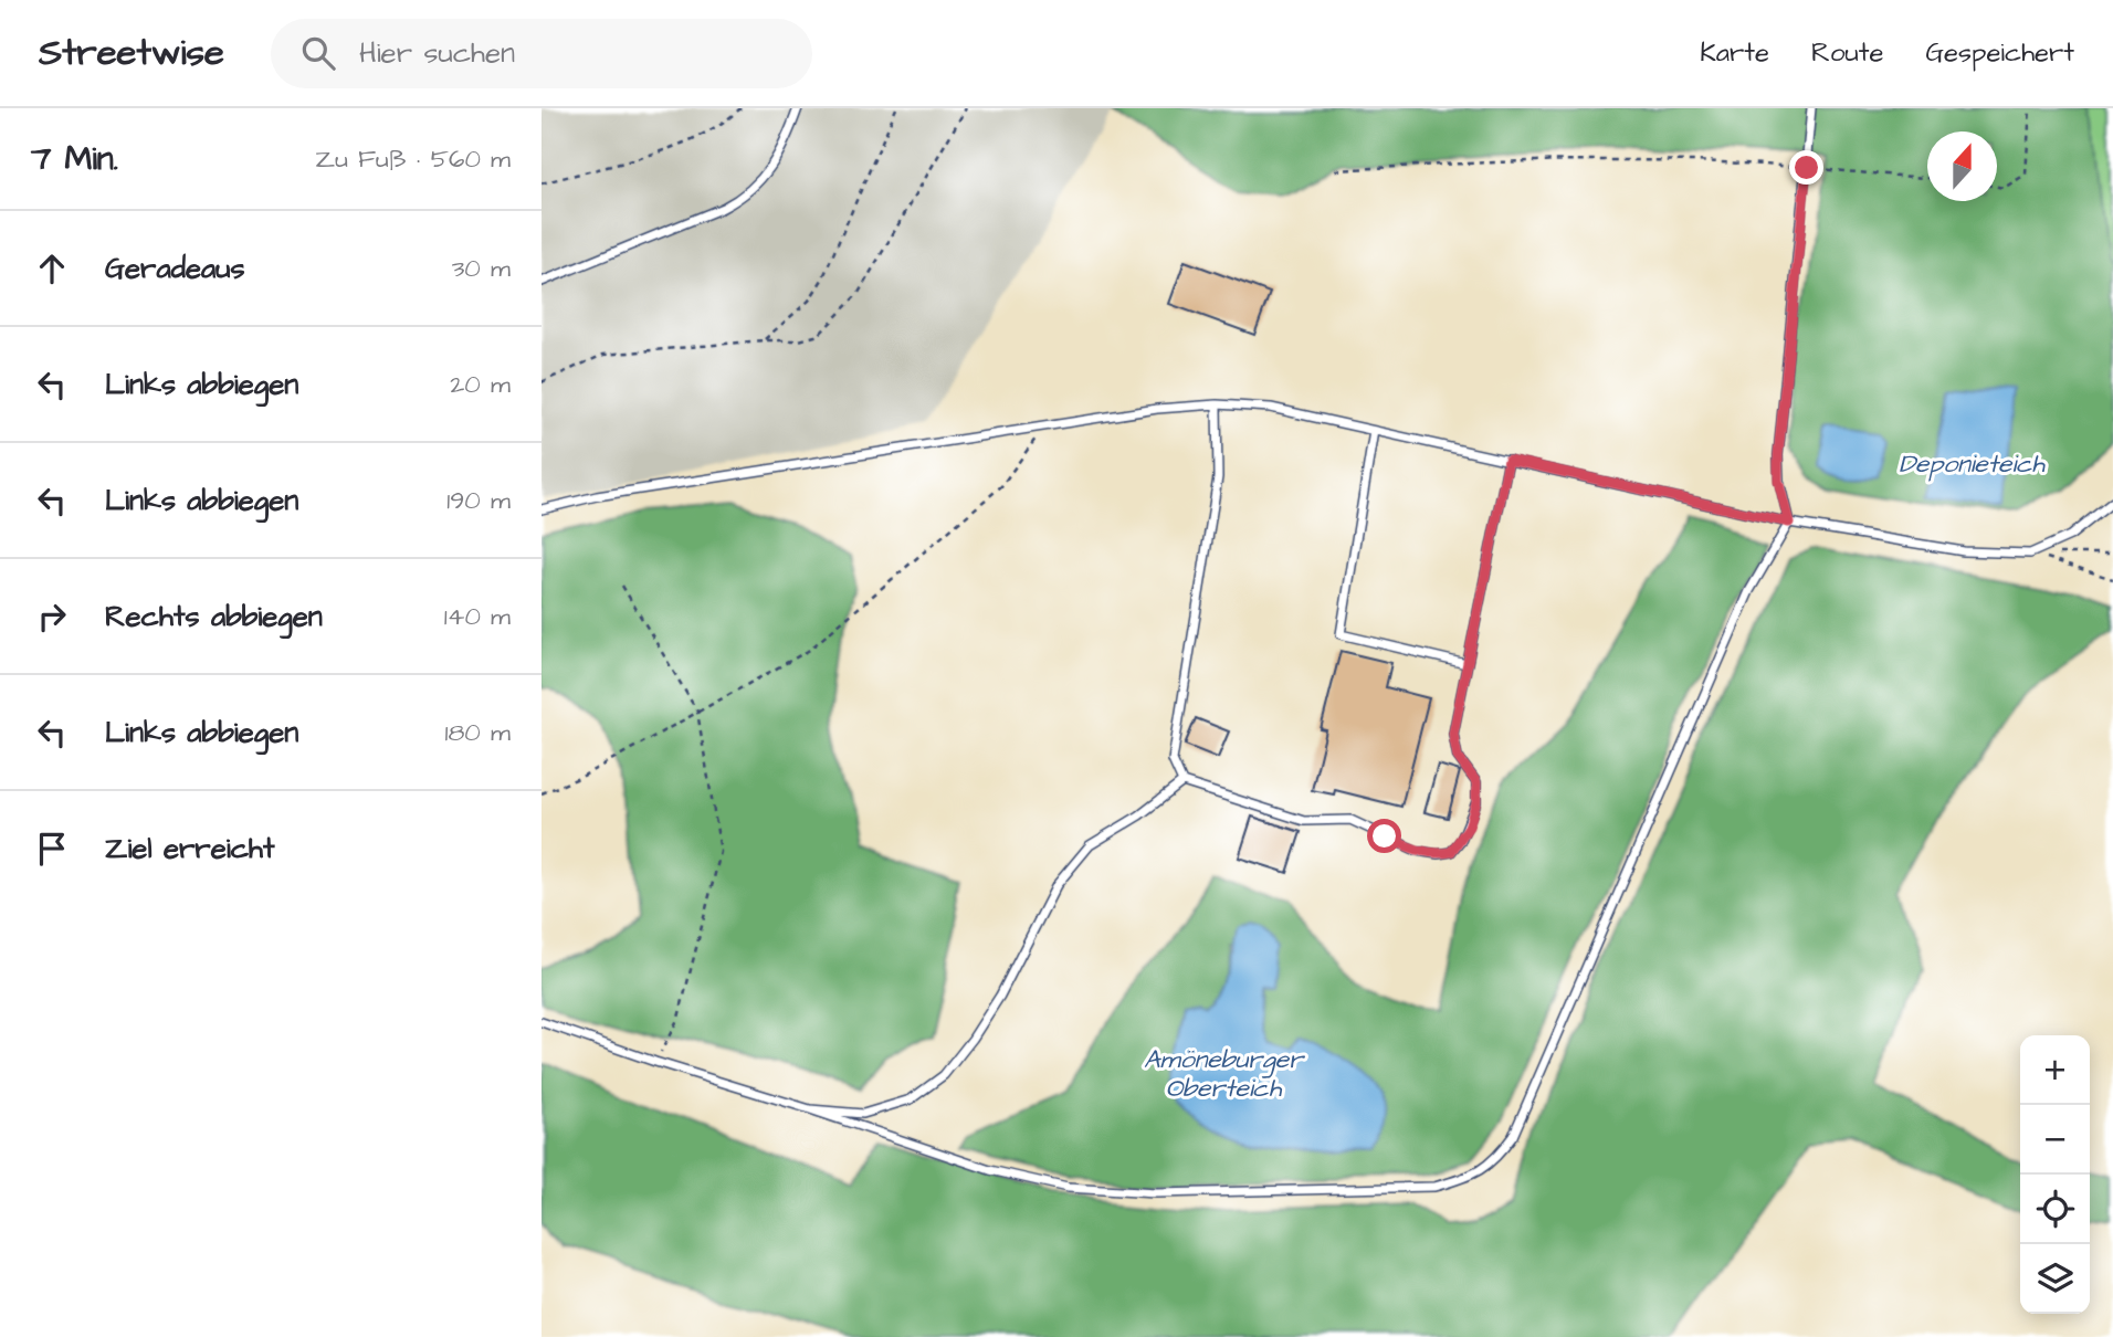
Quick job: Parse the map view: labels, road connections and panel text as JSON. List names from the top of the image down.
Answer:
{
  "water": ["Deponieteich", "Amöneburger Oberteich"],
  "north": "top",
  "page": {
    "header": "Streetwise",
    "search": "Hier suchen",
    "nav": ["Karte", "Route", "Gespeichert"],
    "heading": ["7 Min.", "Zu Fuß · 560 m"],
    "list": [
      ["Geradeaus", "30 m"],
      ["Links abbiegen", "20 m"],
      ["Links abbiegen", "190 m"],
      ["Rechts abbiegen", "140 m"],
      ["Links abbiegen", "180 m"],
      "Ziel erreicht"
    ],
    "map_buttons": ["+", "−"]
  }
}
